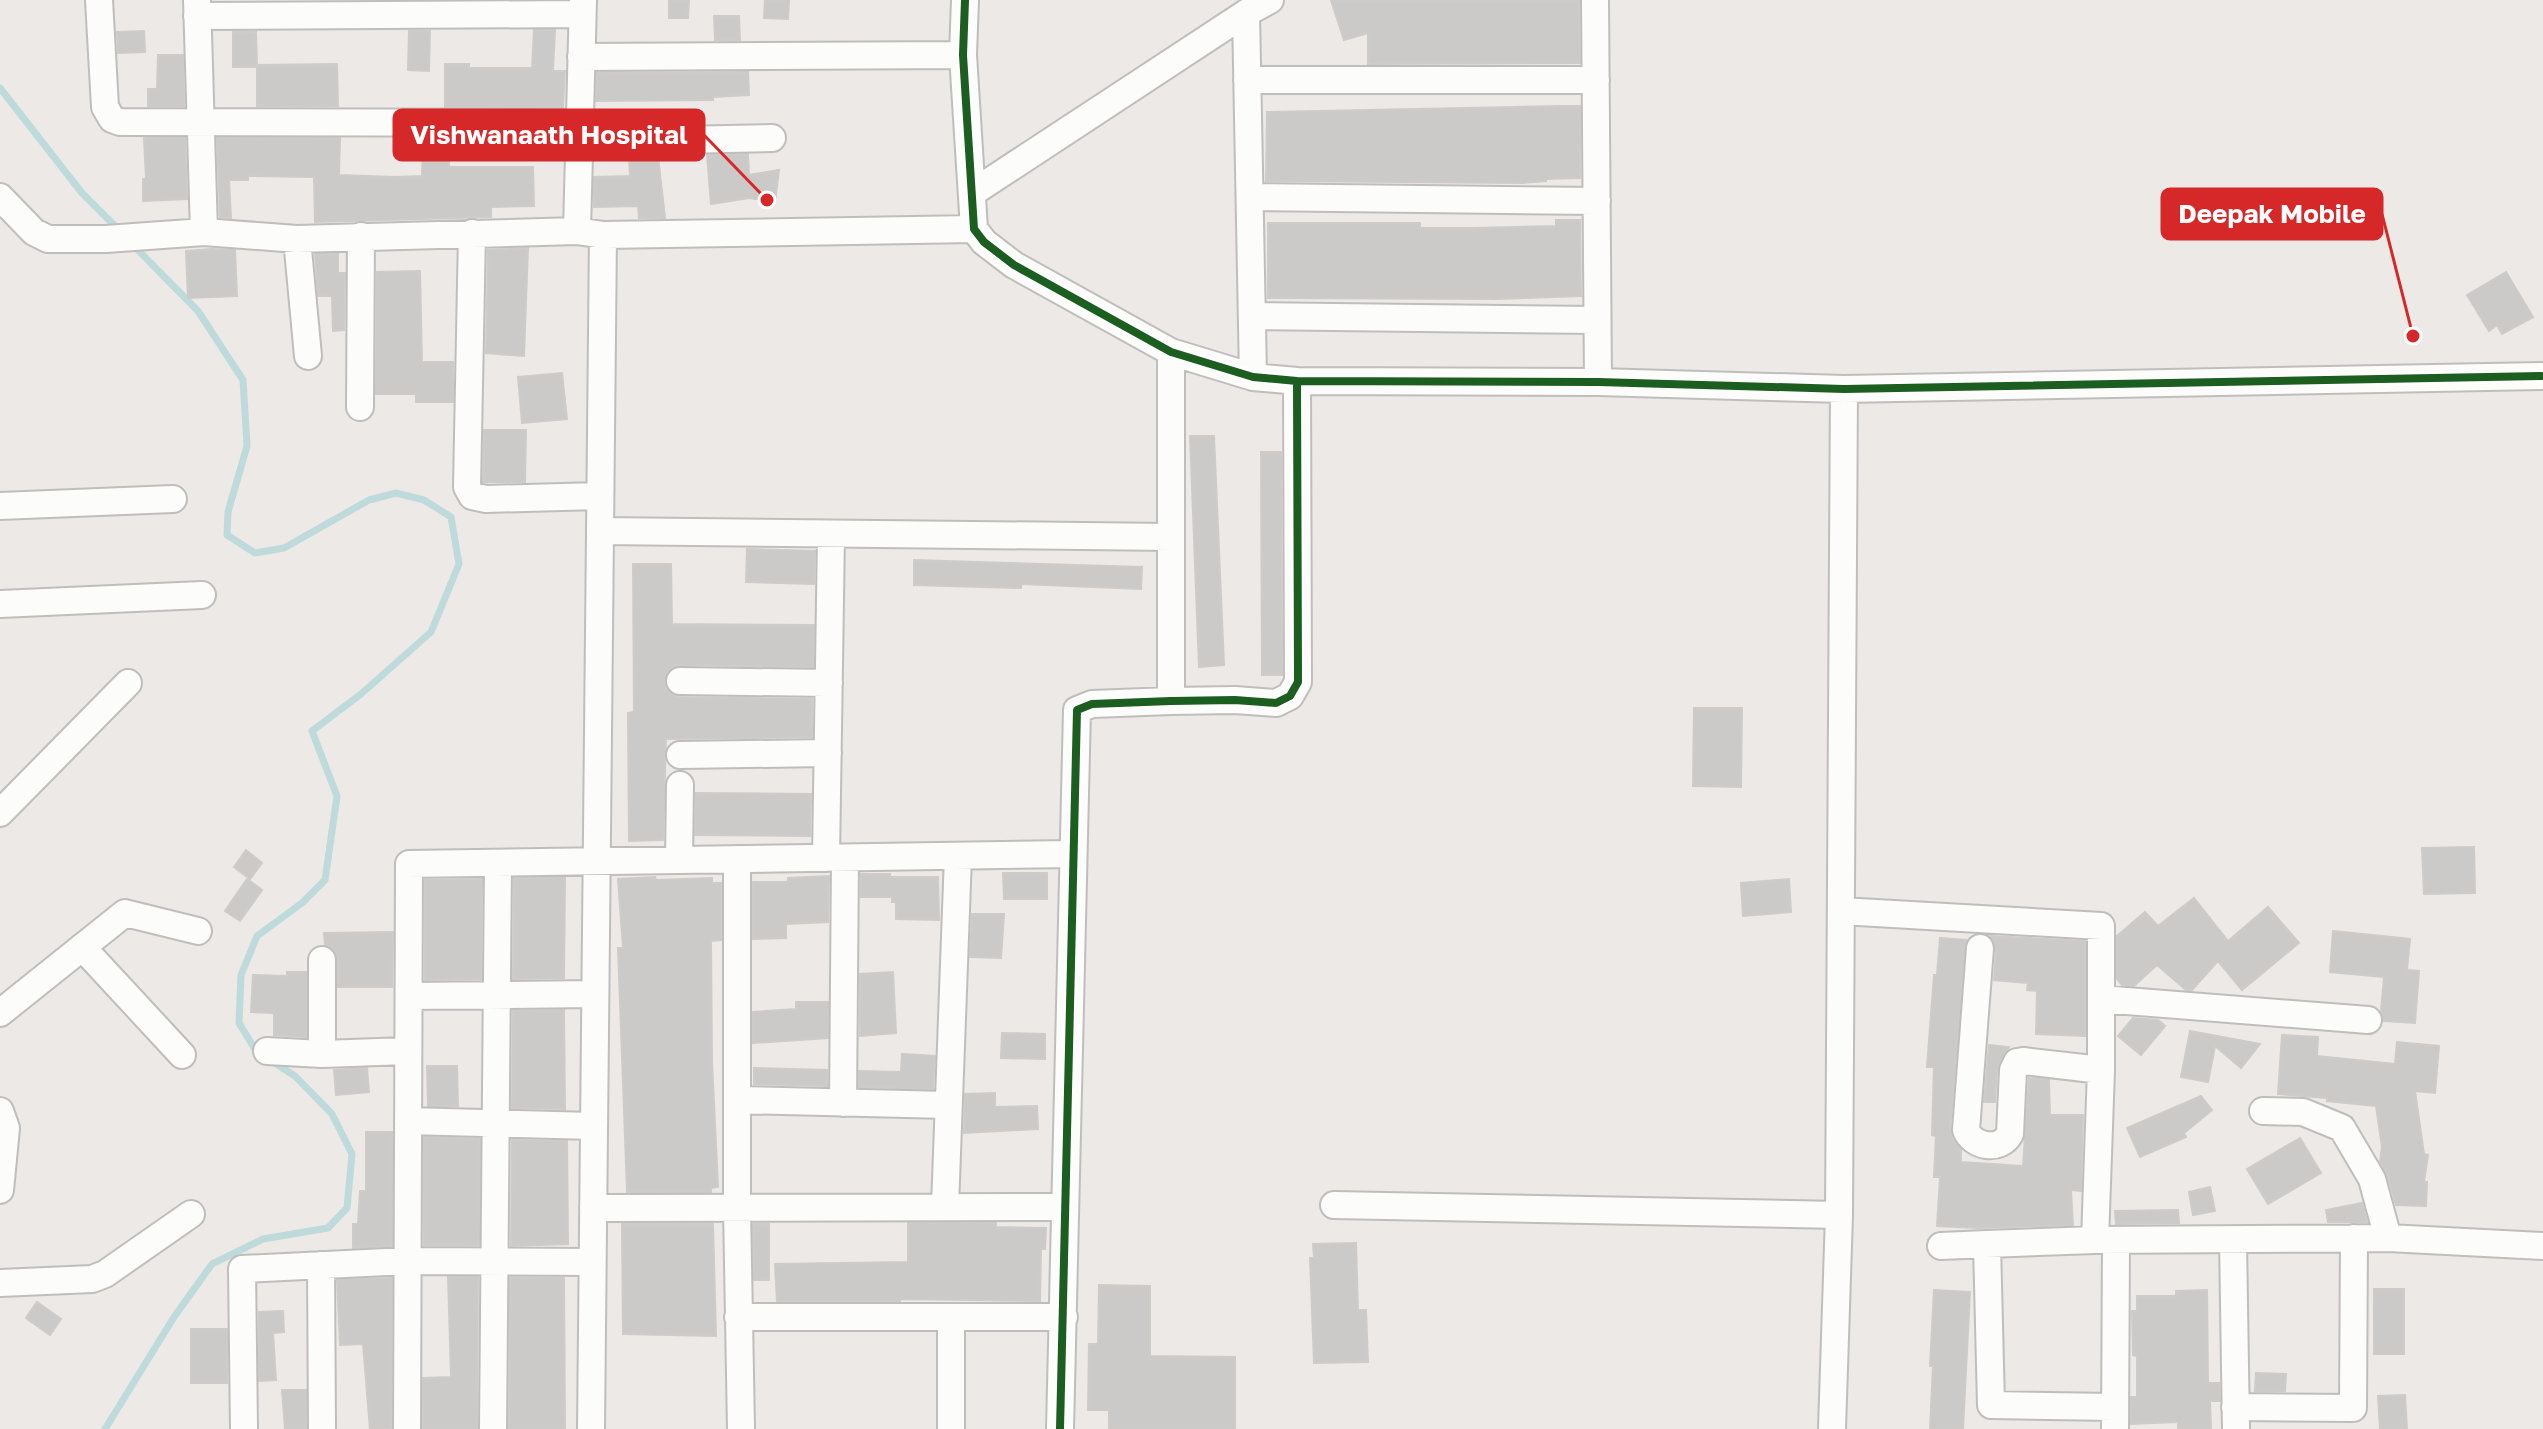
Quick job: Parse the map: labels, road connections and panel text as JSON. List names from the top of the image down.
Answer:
{
  "places": ["Vishwanaath Hospital", "Deepak Mobile"]
}
